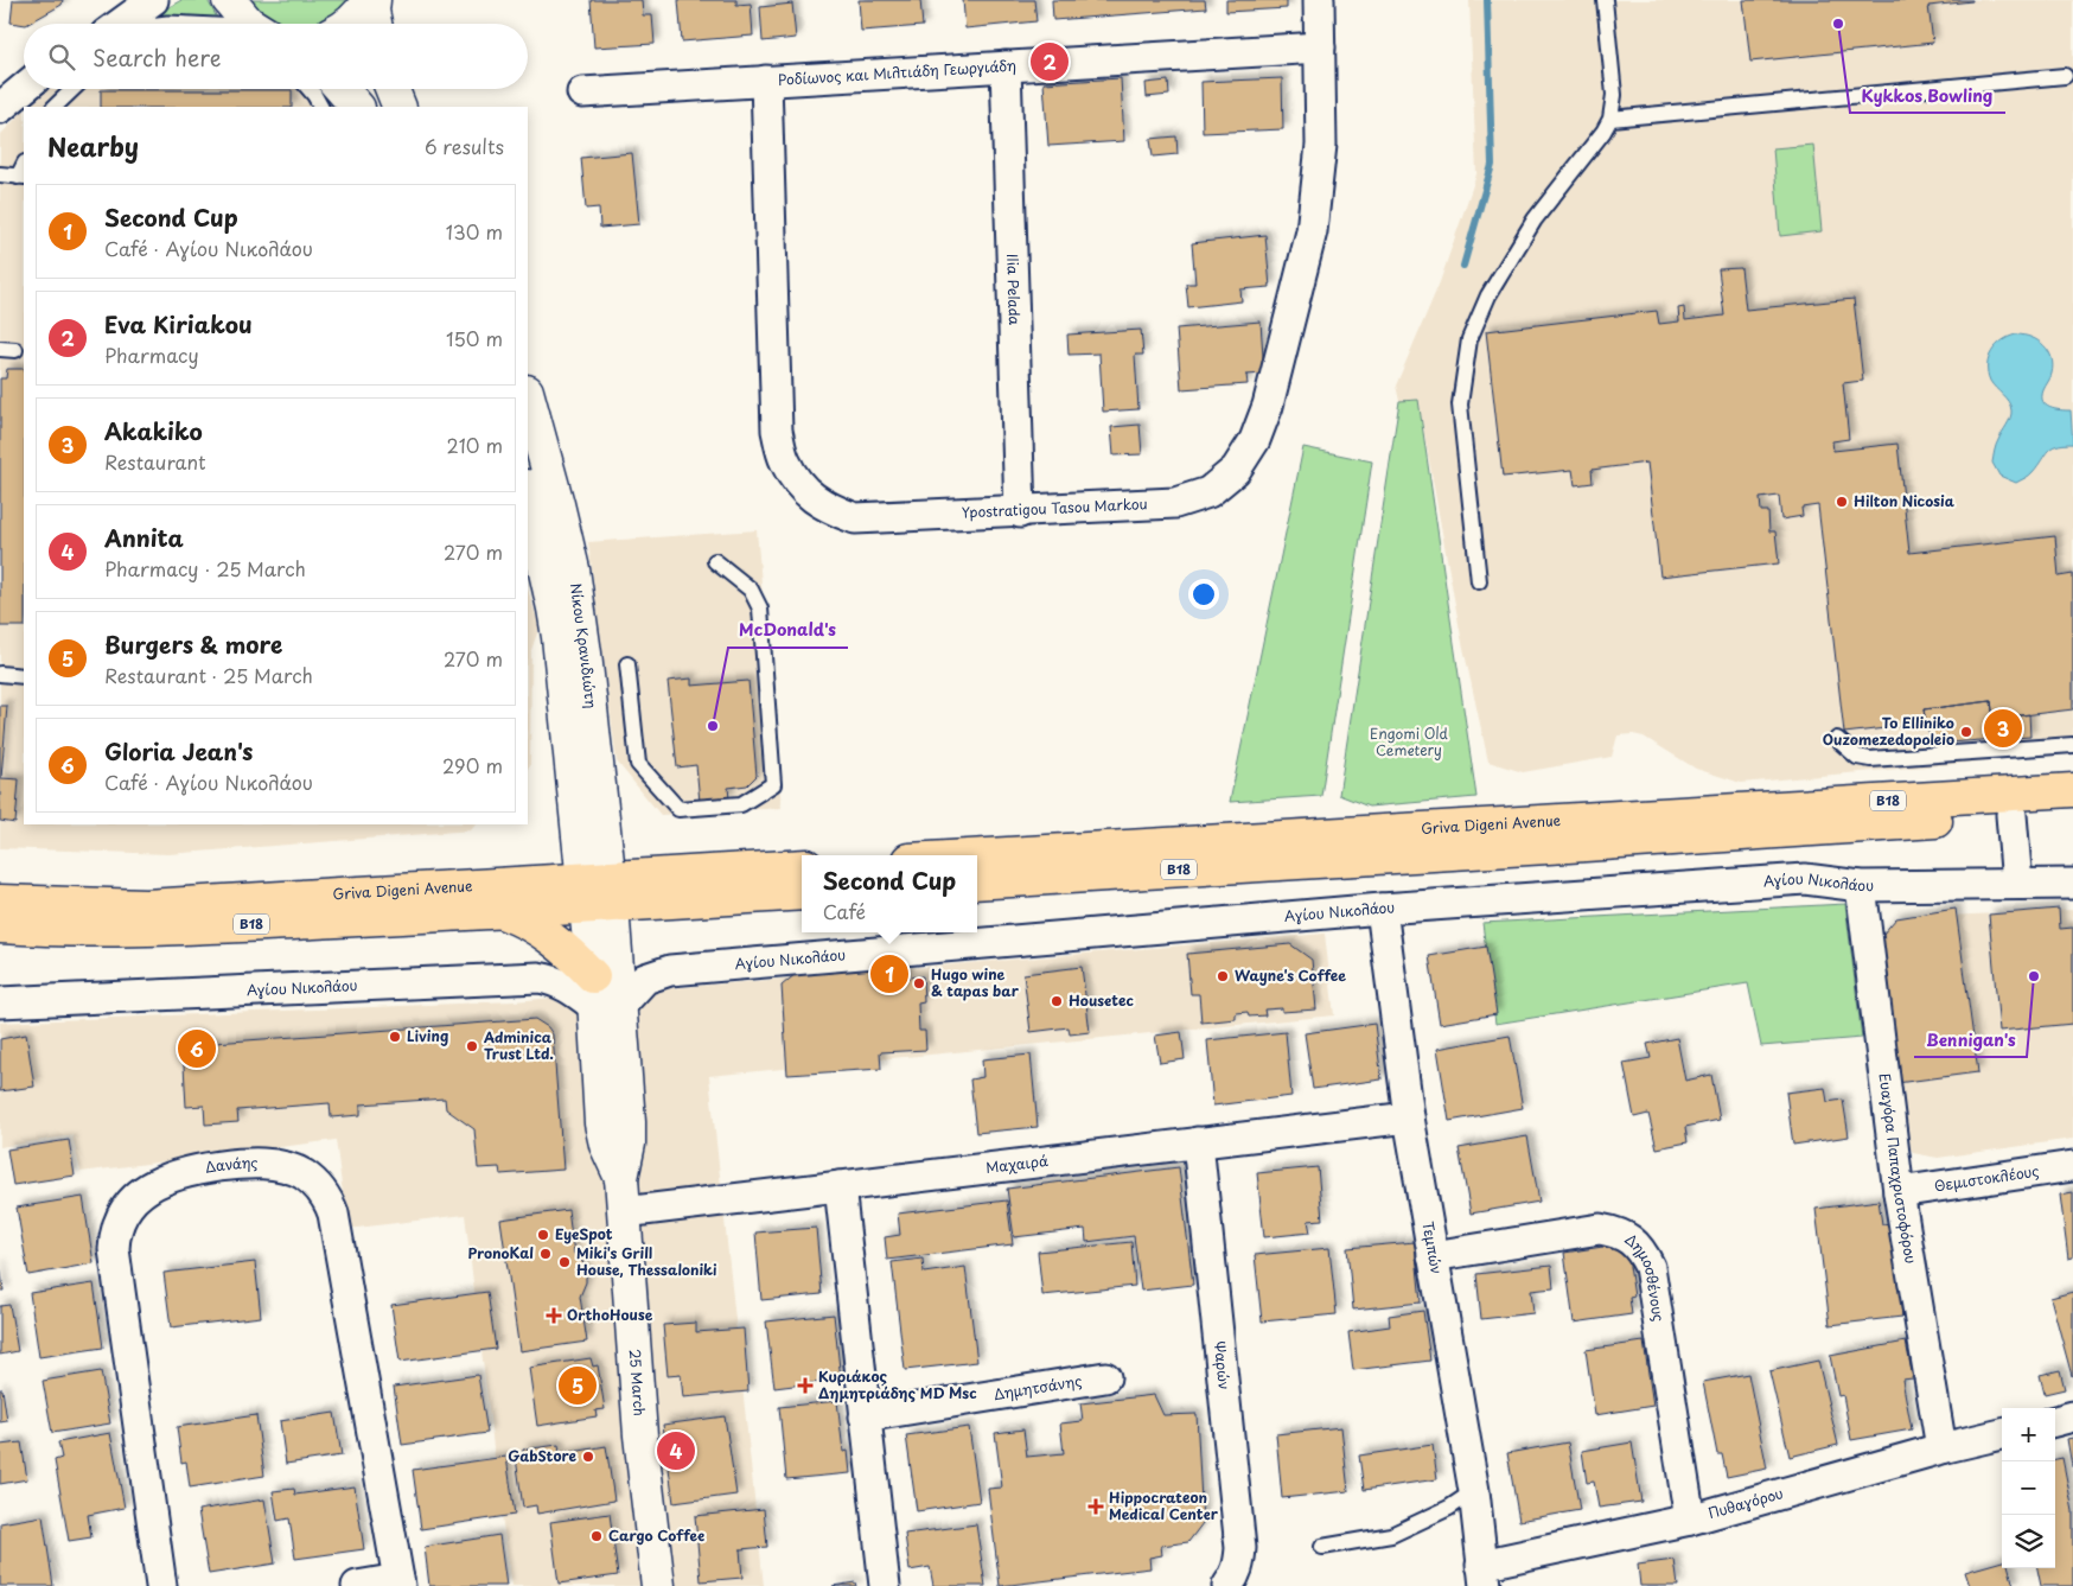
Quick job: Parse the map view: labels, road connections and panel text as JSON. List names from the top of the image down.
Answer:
{
  "streets": {
    "main road": [
      "Νίκου Κρανιδιώτη",
      "B18",
      "Griva Digeni Avenue",
      "25 March"
    ],
    "street": [
      "Ροδίωνος και Μιλτιάδη Γεωργιάδη",
      "Ilia Pelada",
      "Ypostratigou Tasou Markou",
      "Αγίου Νικολάου",
      "Μαχαιρά",
      "Δανάης",
      "Ευαγόρα Παπαχριστοφόρου",
      "Θεμιστοκλέους",
      "Τεμπών",
      "Δημοσθένους",
      "Ψαρών",
      "Δημητσάνης",
      "Πυθαγόρου"
    ]
  },
  "crossings": [
    ["Ροδίωνος και Μιλτιάδη Γεωργιάδη", "Ilia Pelada"],
    ["Ροδίωνος και Μιλτιάδη Γεωργιάδη", "Ypostratigou Tasou Markou"],
    ["Ilia Pelada", "Ypostratigou Tasou Markou"],
    ["Νίκου Κρανιδιώτη", "Griva Digeni Avenue"],
    ["Νίκου Κρανιδιώτη", "25 March"],
    ["Griva Digeni Avenue", "25 March"],
    ["Αγίου Νικολάου", "Ευαγόρα Παπαχριστοφόρου"],
    ["Αγίου Νικολάου", "Τεμπών"],
    ["Αγίου Νικολάου", "25 March"],
    ["Μαχαιρά", "Τεμπών"],
    ["Μαχαιρά", "Ψαρών"],
    ["Μαχαιρά", "25 March"],
    ["Ευαγόρα Παπαχριστοφόρου", "Θεμιστοκλέους"],
    ["Ευαγόρα Παπαχριστοφόρου", "Πυθαγόρου"],
    ["Τεμπών", "Δημοσθένους"],
    ["Τεμπών", "Πυθαγόρου"],
    ["Δημοσθένους", "Πυθαγόρου"]
  ],
  "parks": ["Engomi Old Cemetery"],
  "places": {
    "other": [
      "Kykkos Bowling",
      "Hilton Nicosia",
      "McDonald's",
      "To Elliniko Ouzomezedopoleio",
      "Wayne's Coffee",
      "Bennigan's",
      "Hugo wine & tapas bar",
      "Housetec",
      "Living",
      "Adminica Trust Ltd.",
      "EyeSpot",
      "PronoKal",
      "Miki's Grill House, Thessaloniki",
      "GabStore",
      "Cargo Coffee"
    ],
    "health": ["OrthoHouse", "Κυριάκος Δημητριάδης MD Msc", "Hippocrateon Medical Center"]
  },
  "page": {
    "search": "Search here",
    "pins": [
      "2",
      "3",
      "1",
      "6",
      "5",
      "4"
    ],
    "heading": ["Nearby", "6 results"],
    "list": [
      {
        "mark": "1",
        "name": "Second Cup",
        "note": "Café · Αγίου Νικολάου",
        "value": "130 m"
      },
      {
        "mark": "2",
        "name": "Eva Kiriakou",
        "note": "Pharmacy",
        "value": "150 m"
      },
      {
        "mark": "3",
        "name": "Akakiko",
        "note": "Restaurant",
        "value": "210 m"
      },
      {
        "mark": "4",
        "name": "Annita",
        "note": "Pharmacy · 25 March",
        "value": "270 m"
      },
      {
        "mark": "5",
        "name": "Burgers & more",
        "note": "Restaurant · 25 March",
        "value": "270 m"
      },
      {
        "mark": "6",
        "name": "Gloria Jean's",
        "note": "Café · Αγίου Νικολάου",
        "value": "290 m"
      }
    ],
    "popup": ["Second Cup", "Café"],
    "map_buttons": ["+", "−"]
  }
}
